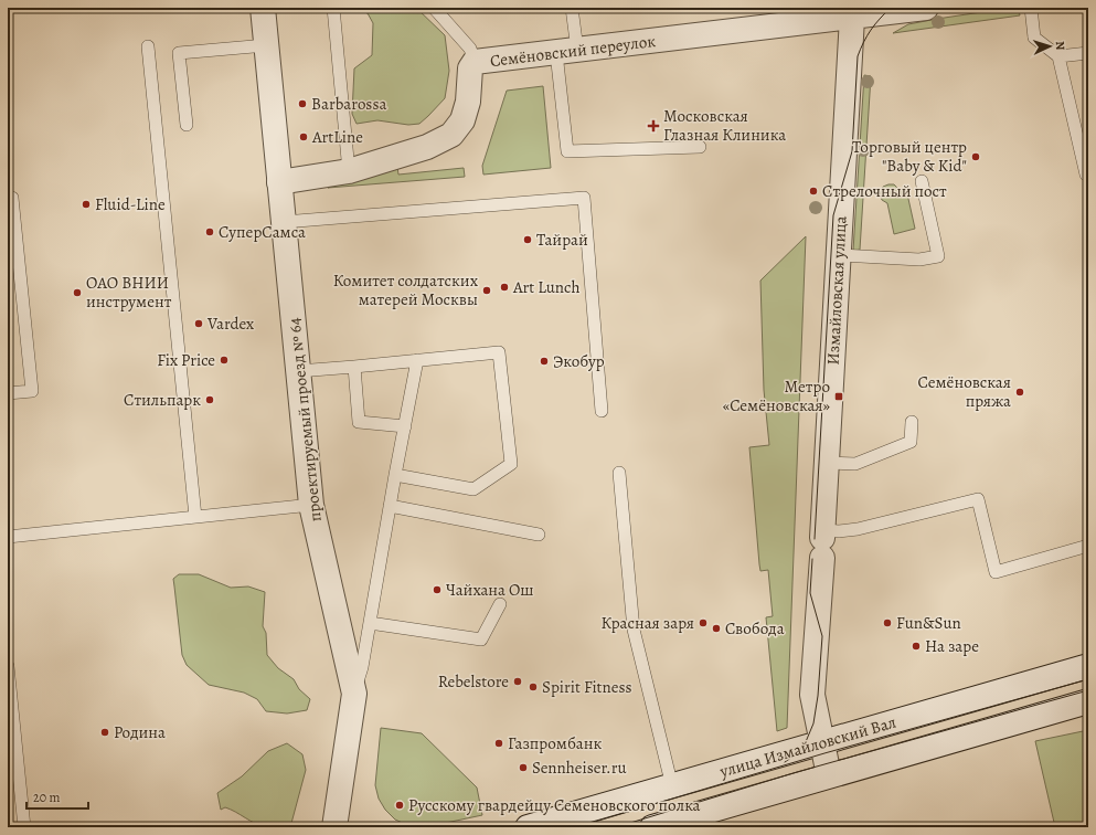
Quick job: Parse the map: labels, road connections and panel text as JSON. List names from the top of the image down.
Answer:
{
  "streets": {
    "street": [
      "Семёновский переулок",
      "Измайловская улица",
      "проектируемый проезд № 64",
      "улица Измайловский Вал"
    ]
  },
  "crossings": [
    ["Семёновский переулок", "Измайловская улица"],
    ["Семёновский переулок", "проектируемый проезд № 64"],
    ["Измайловская улица", "улица Измайловский Вал"]
  ],
  "places": {
    "other": [
      "Barbarossa",
      "ArtLine",
      "Торговый центр \"Baby & Kid\"",
      "Стрелочный пост",
      "Fluid-Line",
      "СуперСамса",
      "Тайрай",
      "Art Lunch",
      "Комитет солдатских матерей Москвы",
      "ОАО ВНИИ инструмент",
      "Vardex",
      "Fix Price",
      "Экобур",
      "Семёновская пряжа",
      "Стильпарк",
      "Чайхана Ош",
      "Красная заря",
      "Fun&Sun",
      "Свобода",
      "На заре",
      "Rebelstore",
      "Spirit Fitness",
      "Родина",
      "Газпромбанк",
      "Sennheiser.ru",
      "Русскому гвардейцу Семеновского полка"
    ],
    "health": ["Московская Глазная Клиника"],
    "transit": ["Метро «Семёновская»"]
  },
  "scale_bar": "20 m",
  "north": "right"
}
